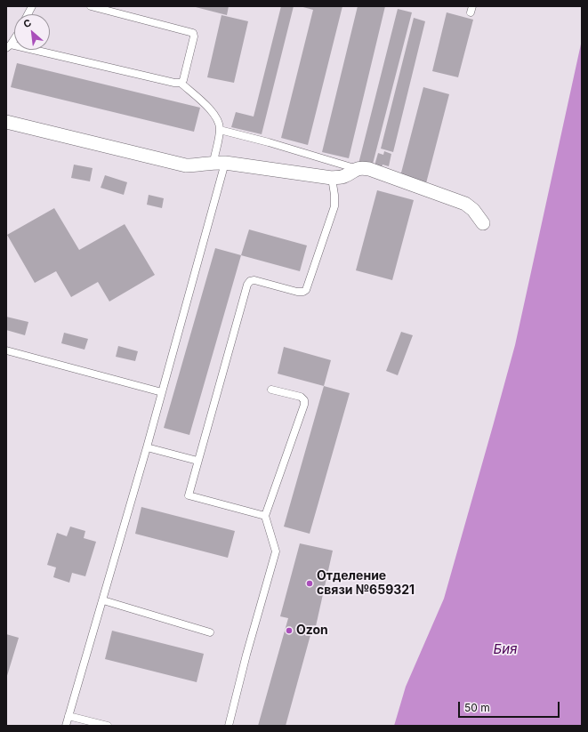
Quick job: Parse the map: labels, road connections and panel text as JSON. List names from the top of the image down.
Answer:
{
  "water": ["Бия"],
  "places": ["Отделение связи №659321", "Ozon"],
  "scale_bar": "50 m",
  "north": "top left"
}
